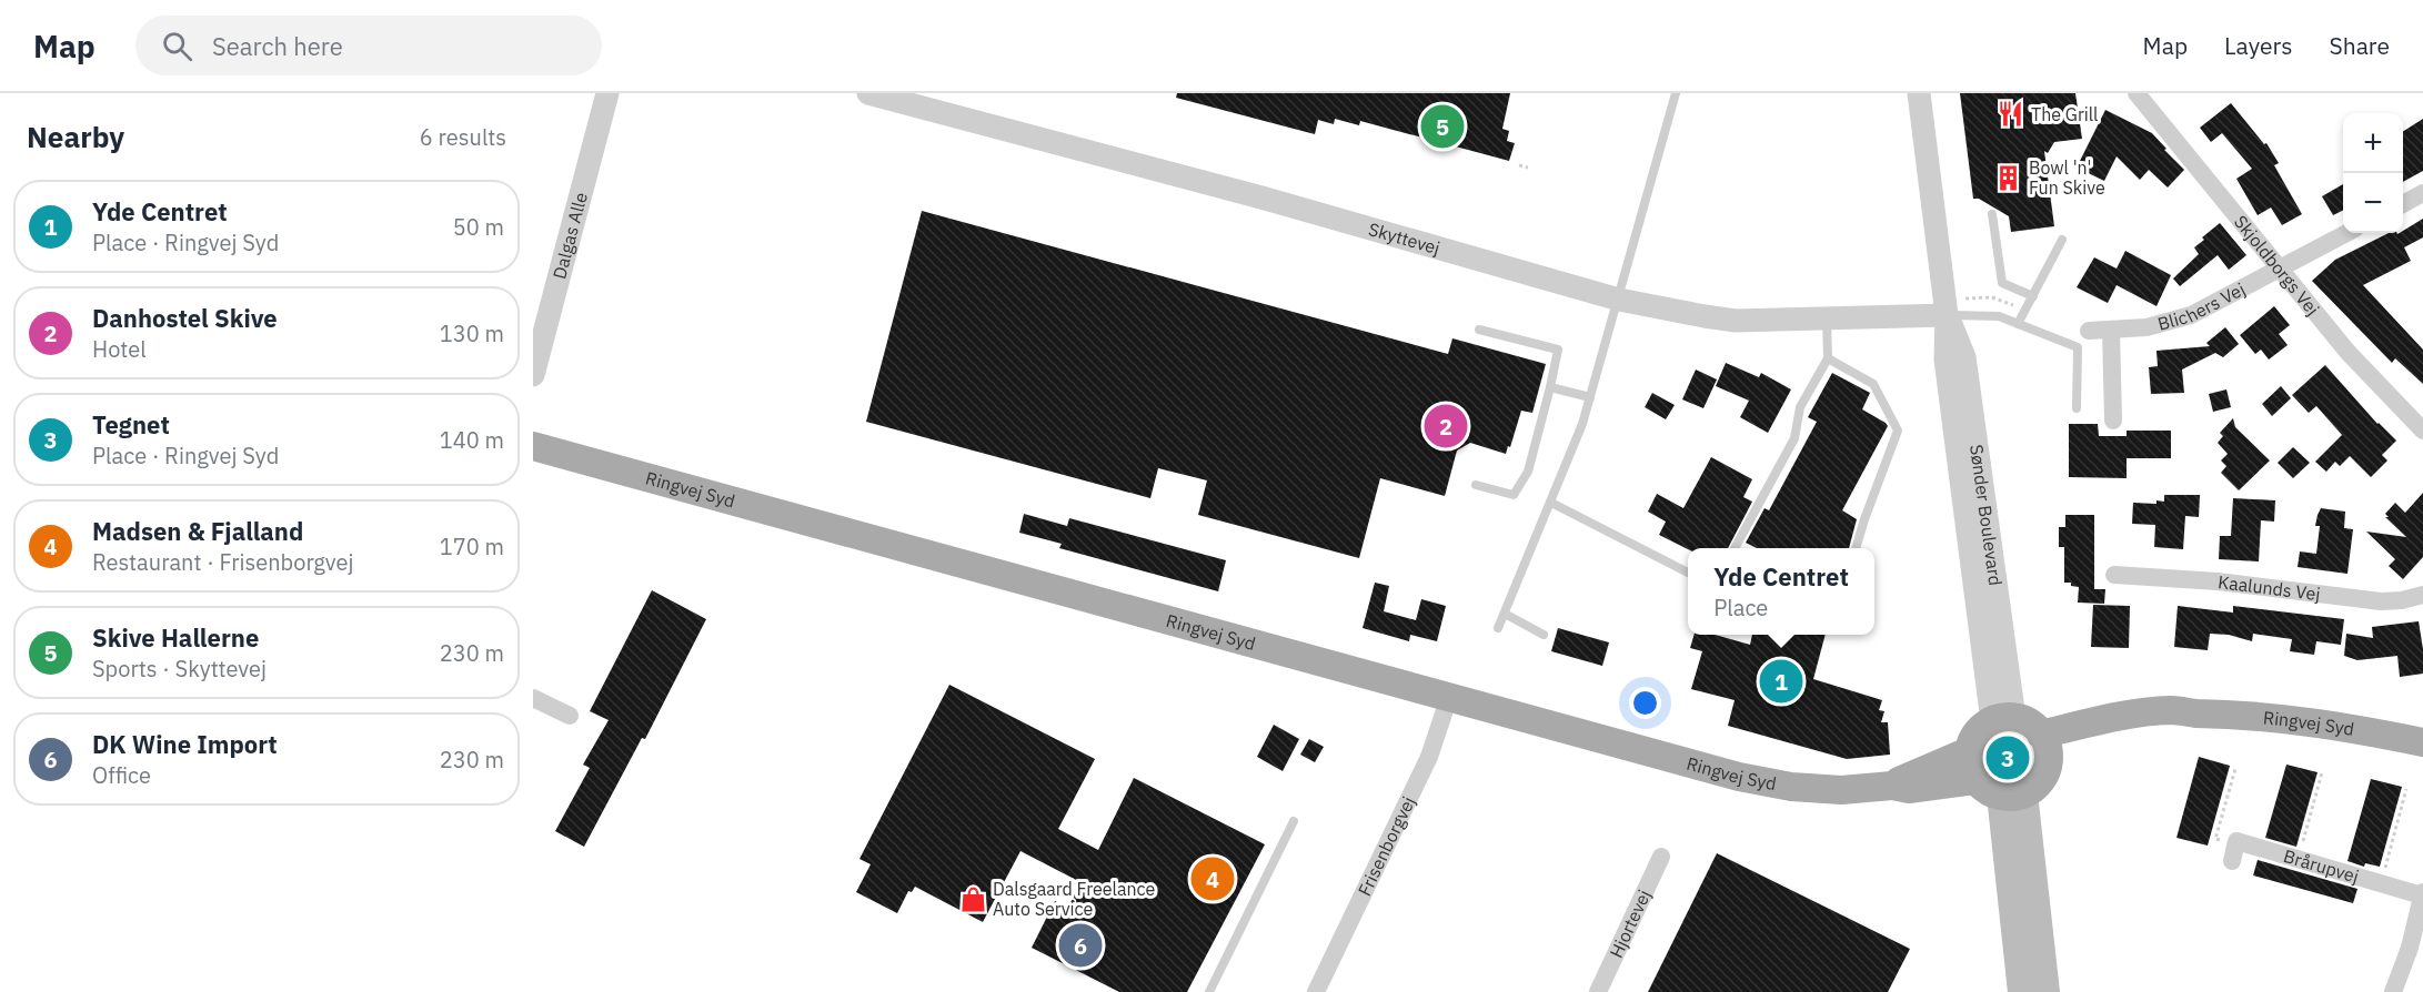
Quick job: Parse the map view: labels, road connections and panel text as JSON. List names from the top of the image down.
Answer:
{
  "streets": {
    "main road": ["Ringvej Syd"],
    "street": [
      "Dalgas Alle",
      "Skyttevej",
      "Skjoldborgs Vej",
      "Blichers Vej",
      "Sønder Boulevard",
      "Kaalunds Vej",
      "Frisenborgvej",
      "Brårupvej",
      "Hjortevej"
    ]
  },
  "crossings": [
    ["Skyttevej", "Sønder Boulevard"],
    ["Skjoldborgs Vej", "Blichers Vej"],
    ["Ringvej Syd", "Sønder Boulevard"],
    ["Ringvej Syd", "Frisenborgvej"]
  ],
  "places": {
    "restaurant": ["The Grill"],
    "building": ["Bowl 'n' Fun Skive"],
    "shop": ["Dalsgaard Freelance Auto Service"]
  },
  "page": {
    "header": "Map",
    "search": "Search here",
    "nav": ["Map", "Layers", "Share"],
    "heading": ["Nearby", "6 results"],
    "pins": [
      "5",
      "2",
      "1",
      "3",
      "4",
      "6"
    ],
    "map_buttons": ["+", "−"],
    "list": [
      {
        "mark": "1",
        "name": "Yde Centret",
        "note": "Place · Ringvej Syd",
        "value": "50 m"
      },
      {
        "mark": "2",
        "name": "Danhostel Skive",
        "note": "Hotel",
        "value": "130 m"
      },
      {
        "mark": "3",
        "name": "Tegnet",
        "note": "Place · Ringvej Syd",
        "value": "140 m"
      },
      {
        "mark": "4",
        "name": "Madsen & Fjalland",
        "note": "Restaurant · Frisenborgvej",
        "value": "170 m"
      },
      {
        "mark": "5",
        "name": "Skive Hallerne",
        "note": "Sports · Skyttevej",
        "value": "230 m"
      },
      {
        "mark": "6",
        "name": "DK Wine Import",
        "note": "Office",
        "value": "230 m"
      }
    ],
    "popup": ["Yde Centret", "Place"]
  }
}
